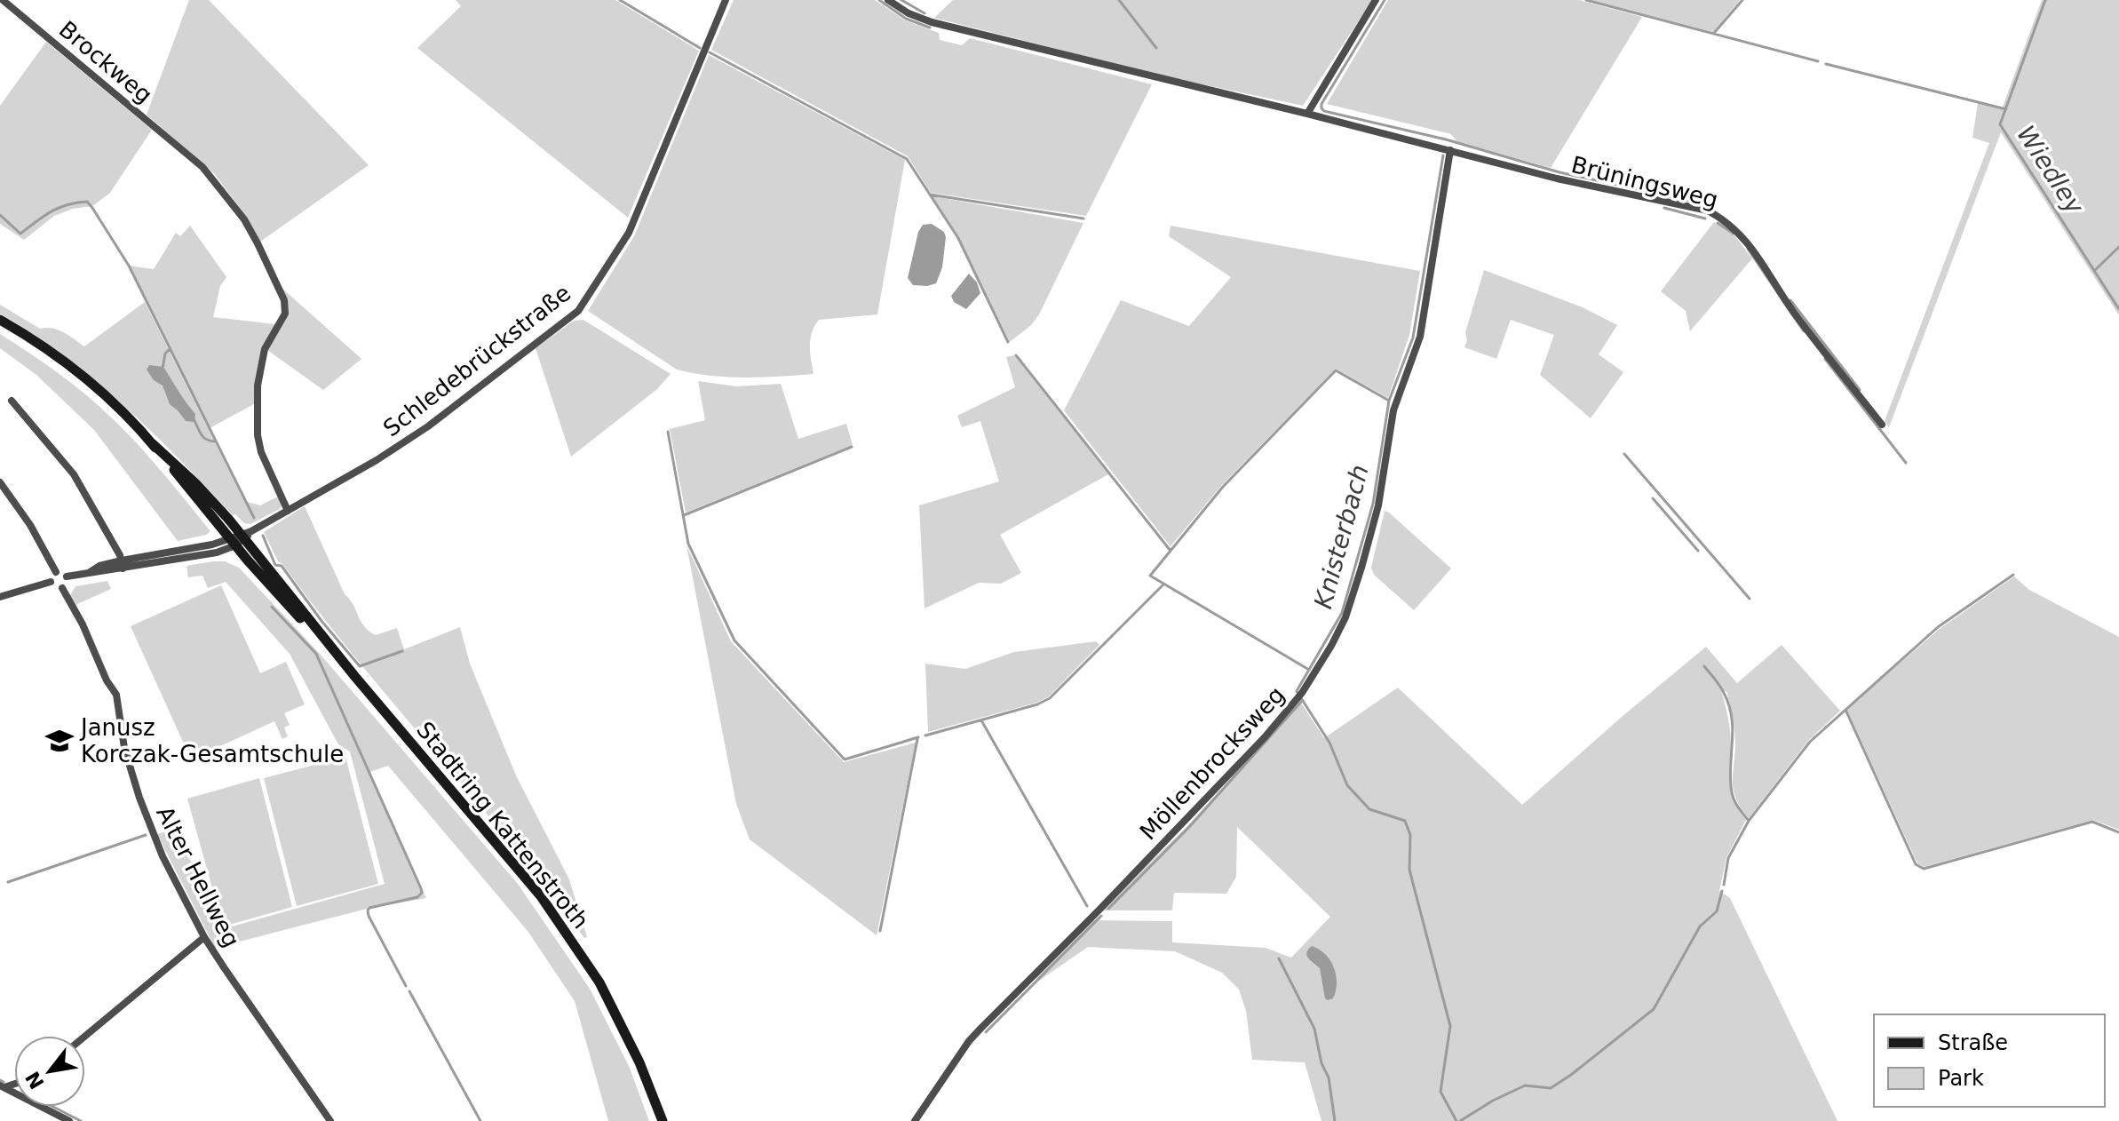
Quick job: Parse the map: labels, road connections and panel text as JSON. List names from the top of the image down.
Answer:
{
  "streets": {
    "main road": ["Stadtring Kattenstroth"],
    "street": [
      "Brockweg",
      "Brüningsweg",
      "Schledebrückstraße",
      "Möllenbrocksweg",
      "Alter Hellweg"
    ]
  },
  "crossings": [
    ["Brockweg", "Schledebrückstraße"],
    ["Brüningsweg", "Möllenbrocksweg"],
    ["Schledebrückstraße", "Stadtring Kattenstroth"],
    ["Schledebrückstraße", "Alter Hellweg"]
  ],
  "water": ["Wiedley", "Knisterbach"],
  "places": {
    "school or university": ["Janusz Korczak-Gesamtschule"]
  },
  "legend": ["Straße", "Park"],
  "north": "bottom left"
}
